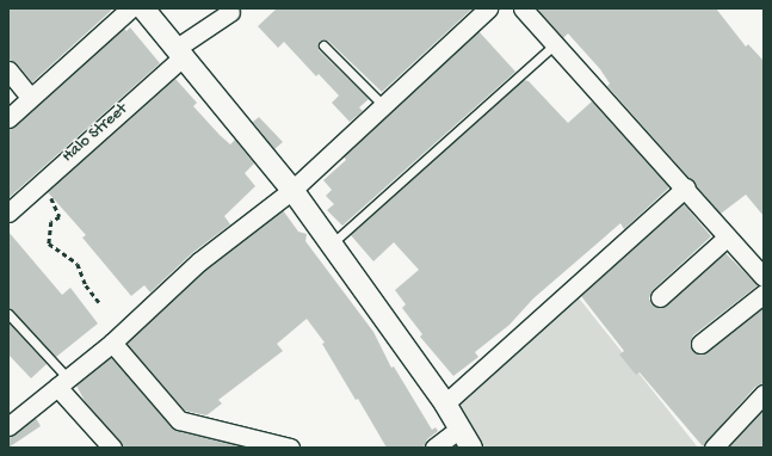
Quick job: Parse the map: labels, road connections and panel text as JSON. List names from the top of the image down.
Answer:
{
  "streets": {
    "street": ["Halo Street"]
  }
}
